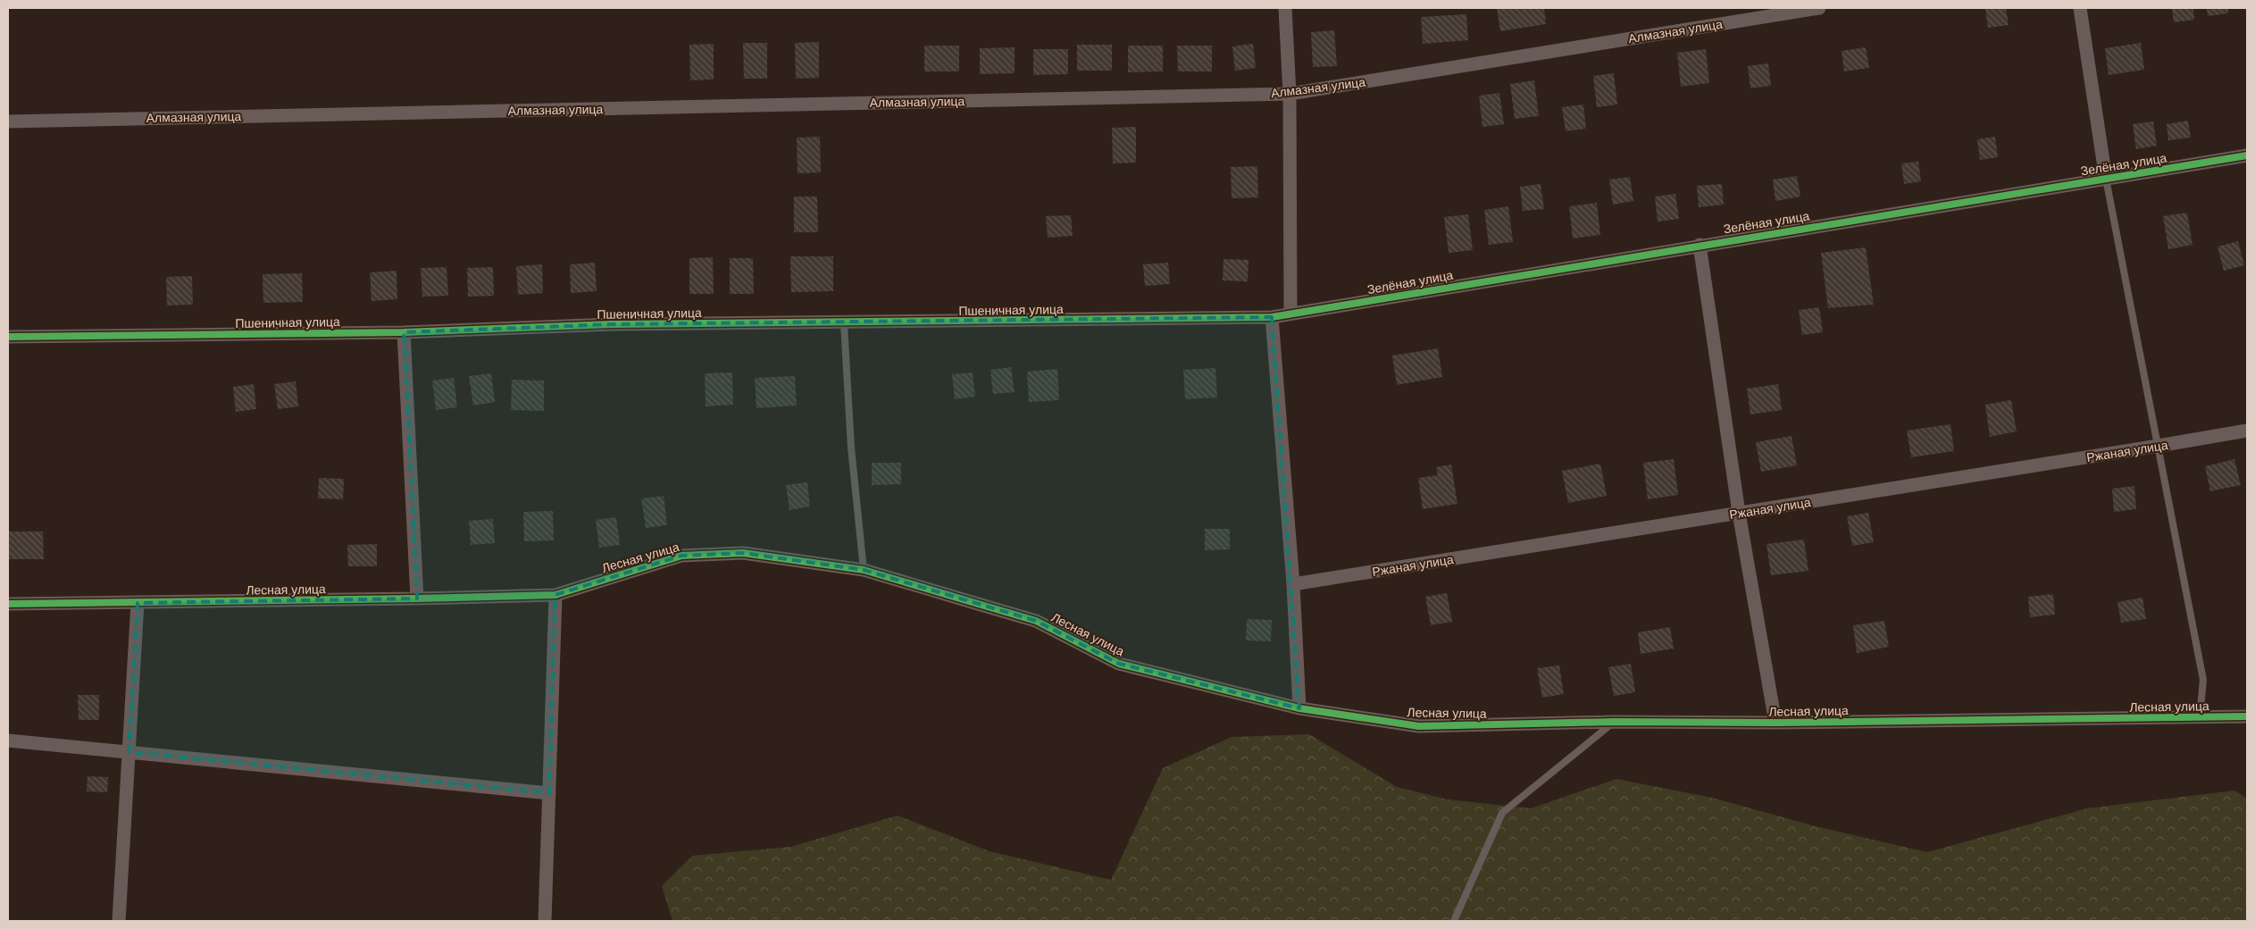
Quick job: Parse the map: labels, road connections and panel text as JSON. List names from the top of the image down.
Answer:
{
  "streets": {
    "street": [
      "Алмазная улица",
      "Зелёная улица",
      "Пшеничная улица",
      "Ржаная улица",
      "Лесная улица"
    ]
  },
  "crossings": [
    ["Зелёная улица", "Пшеничная улица"]
  ]
}
